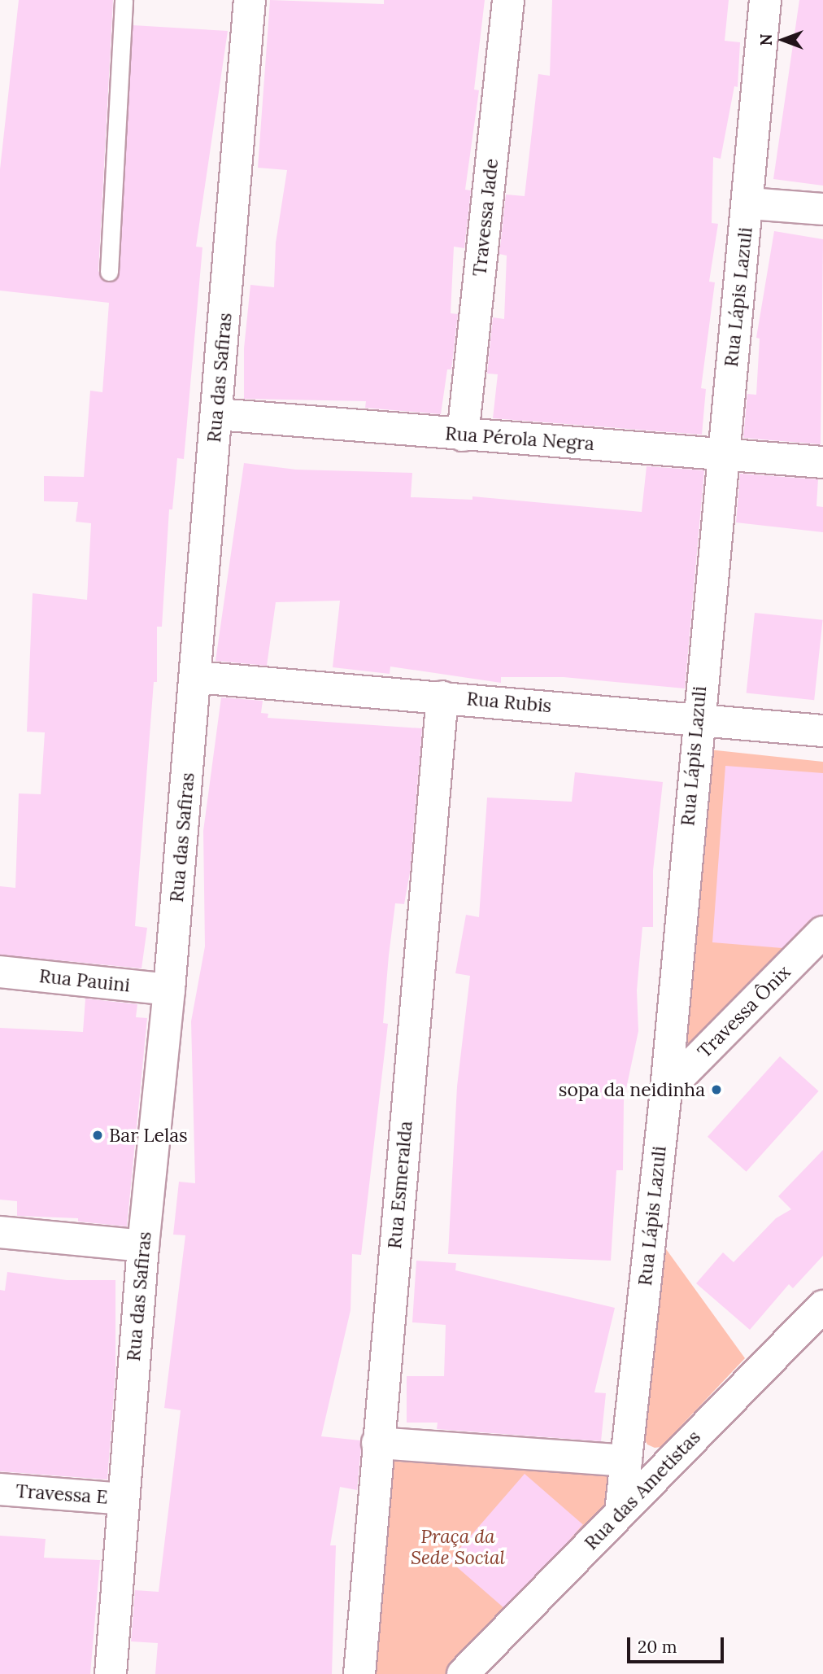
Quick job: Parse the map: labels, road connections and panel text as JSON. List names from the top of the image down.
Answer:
{
  "streets": {
    "street": [
      "Travessa Jade",
      "Rua Lápis Lazuli",
      "Rua das Safiras",
      "Rua Pérola Negra",
      "Rua Rubis",
      "Rua Pauini",
      "Travessa Ônix",
      "Rua Esmeralda",
      "Rua das Ametistas",
      "Travessa E"
    ]
  },
  "crossings": [
    ["Travessa Jade", "Rua Pérola Negra"],
    ["Rua Lápis Lazuli", "Rua Pérola Negra"],
    ["Rua Lápis Lazuli", "Rua Rubis"],
    ["Rua Lápis Lazuli", "Travessa Ônix"],
    ["Rua Lápis Lazuli", "Rua das Ametistas"],
    ["Rua das Safiras", "Rua Pérola Negra"],
    ["Rua das Safiras", "Rua Rubis"],
    ["Rua das Safiras", "Rua Pauini"],
    ["Rua das Safiras", "Travessa E"],
    ["Rua Rubis", "Rua Esmeralda"]
  ],
  "parks": ["Praça da Sede Social"],
  "places": ["sopa da neidinha", "Bar Lelas"],
  "scale_bar": "20 m",
  "north": "left"
}
